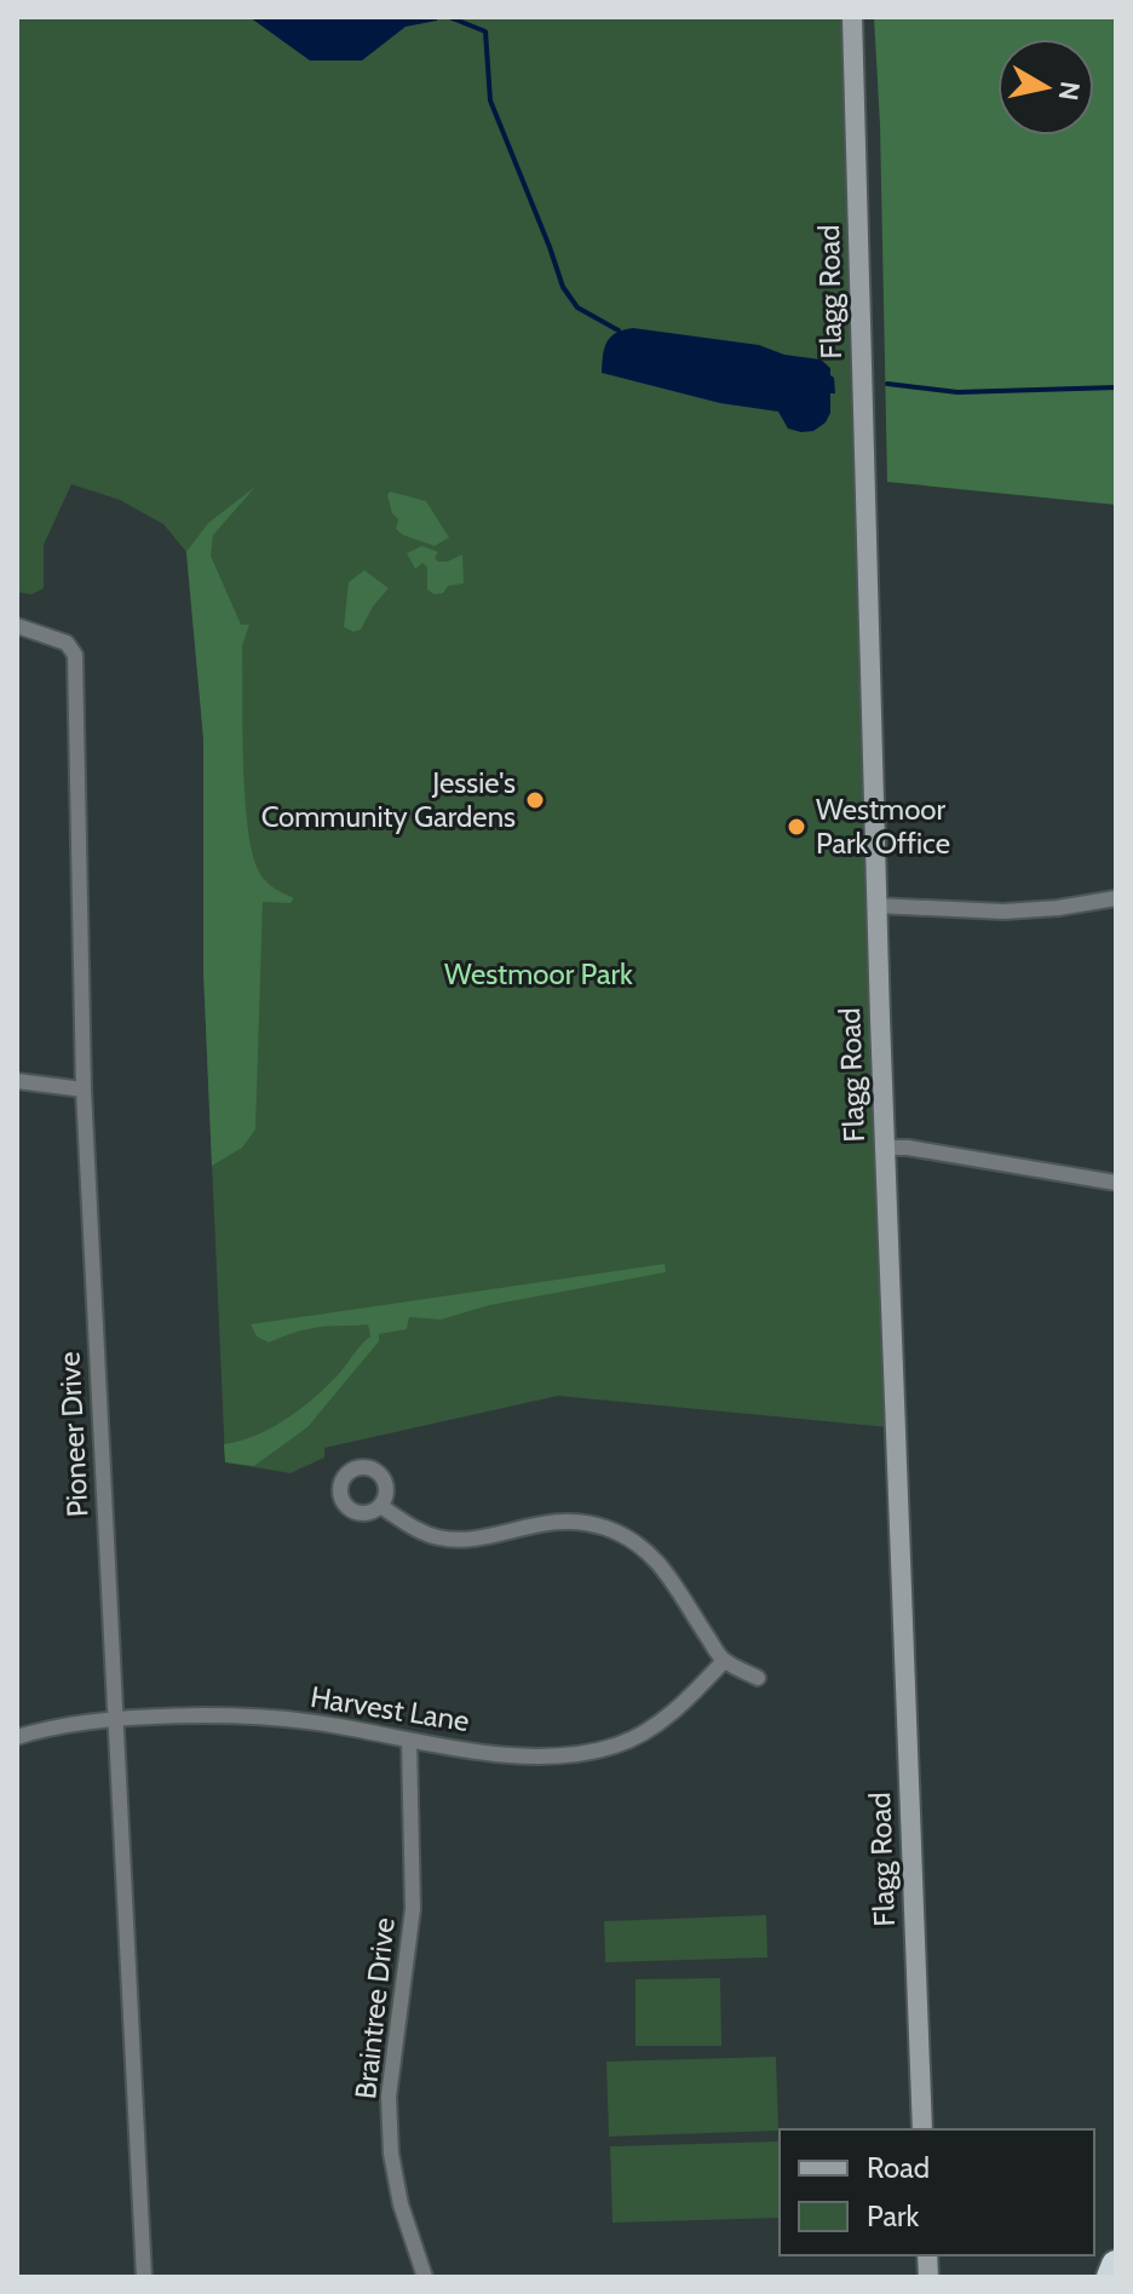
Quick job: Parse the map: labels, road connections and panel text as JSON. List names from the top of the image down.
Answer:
{
  "streets": {
    "street": [
      "Flagg Road",
      "Pioneer Drive",
      "Harvest Lane",
      "Braintree Drive"
    ]
  },
  "crossings": [
    ["Pioneer Drive", "Harvest Lane"],
    ["Harvest Lane", "Braintree Drive"]
  ],
  "parks": ["Westmoor Park"],
  "places": ["Jessie's Community Gardens", "Westmoor Park Office"],
  "legend": ["Road", "Park"],
  "north": "right"
}
